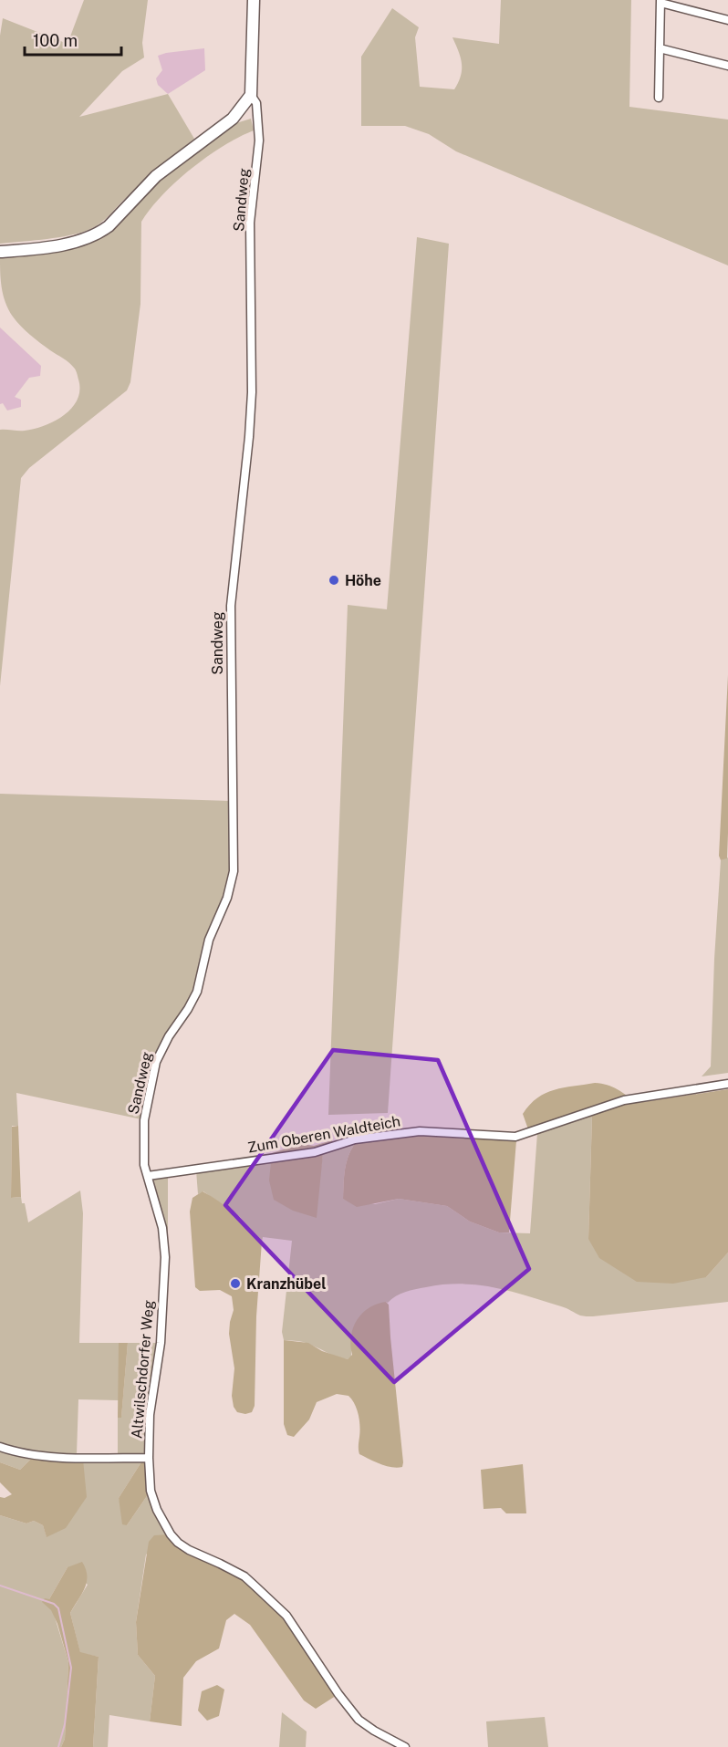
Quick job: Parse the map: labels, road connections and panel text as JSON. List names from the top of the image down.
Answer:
{
  "streets": {
    "street": ["Sandweg", "Zum Oberen Waldteich", "Altwilschdorfer Weg"]
  },
  "crossings": [
    ["Sandweg", "Zum Oberen Waldteich"],
    ["Sandweg", "Altwilschdorfer Weg"],
    ["Zum Oberen Waldteich", "Altwilschdorfer Weg"]
  ],
  "places": ["Höhe", "Kranzhübel"],
  "scale_bar": "100 m"
}
